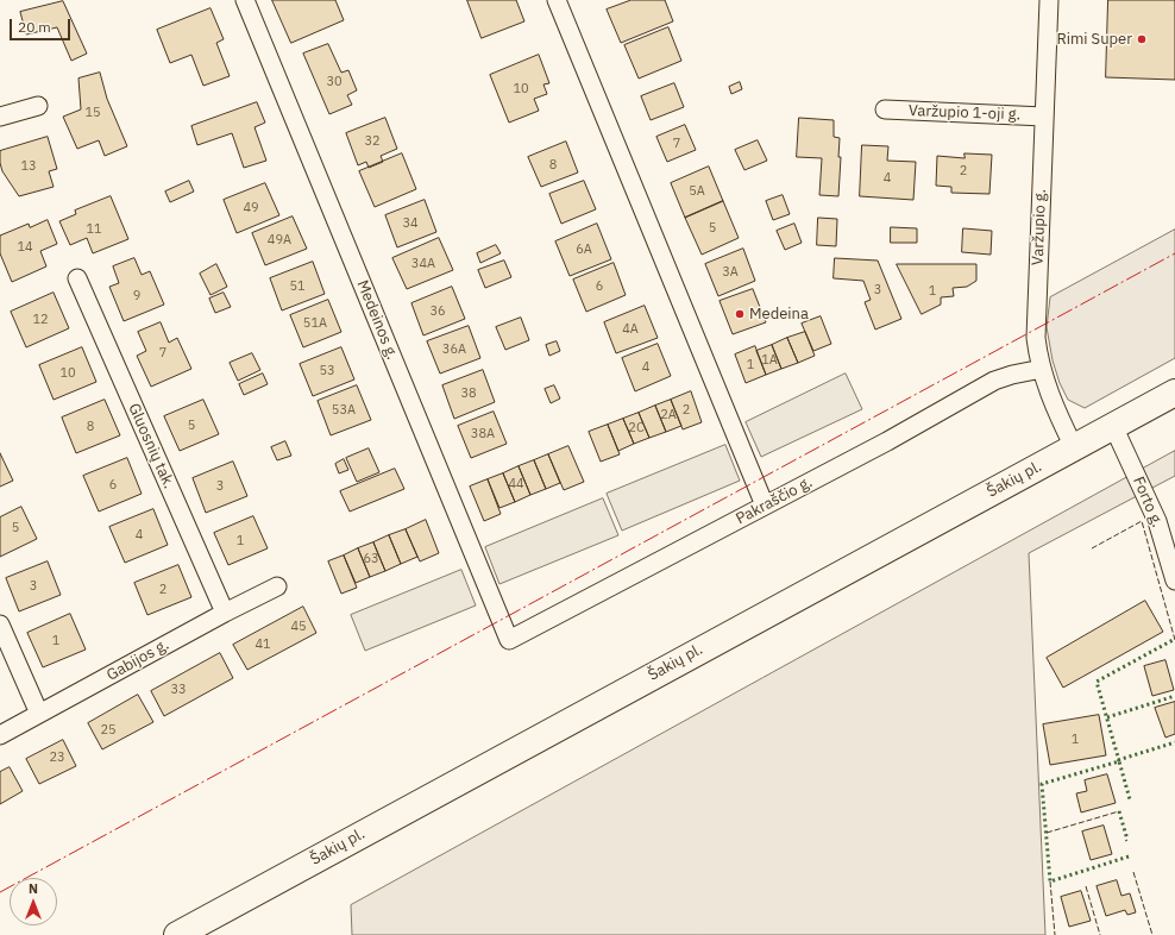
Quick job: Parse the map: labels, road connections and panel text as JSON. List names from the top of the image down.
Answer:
{
  "streets": {
    "main road": ["Šakių pl."],
    "street": [
      "Varžupio 1-oji g.",
      "Varžupio g.",
      "Medeinos g.",
      "Gluosnių tak.",
      "Pakraščio g.",
      "Forto g.",
      "Gabijos g."
    ]
  },
  "crossings": [
    ["Varžupio 1-oji g.", "Varžupio g."],
    ["Varžupio g.", "Šakių pl."],
    ["Varžupio g.", "Pakraščio g."],
    ["Medeinos g.", "Pakraščio g."],
    ["Gluosnių tak.", "Gabijos g."],
    ["Šakių pl.", "Forto g."]
  ],
  "places": ["Rimi Super", "Medeina"],
  "house_numbers": [
    "30",
    "10",
    "15",
    "32",
    "7",
    "8",
    "13",
    "2",
    "4",
    "5A",
    "49",
    "34",
    "5",
    "11",
    "49A",
    "14",
    "6A",
    "34A",
    "3A",
    "51",
    "6",
    "3",
    "1",
    "9",
    "36",
    "12",
    "51A",
    "4A",
    "36A",
    "7",
    "1A",
    "1",
    "4",
    "53",
    "10",
    "38",
    "53A",
    "2",
    "2A",
    "5",
    "8",
    "2C",
    "38A",
    "44",
    "6",
    "3",
    "5",
    "4",
    "1",
    "63",
    "3",
    "2",
    "45",
    "1",
    "41",
    "33",
    "25",
    "1",
    "23"
  ],
  "scale_bar": "20 m",
  "north": "top"
}
